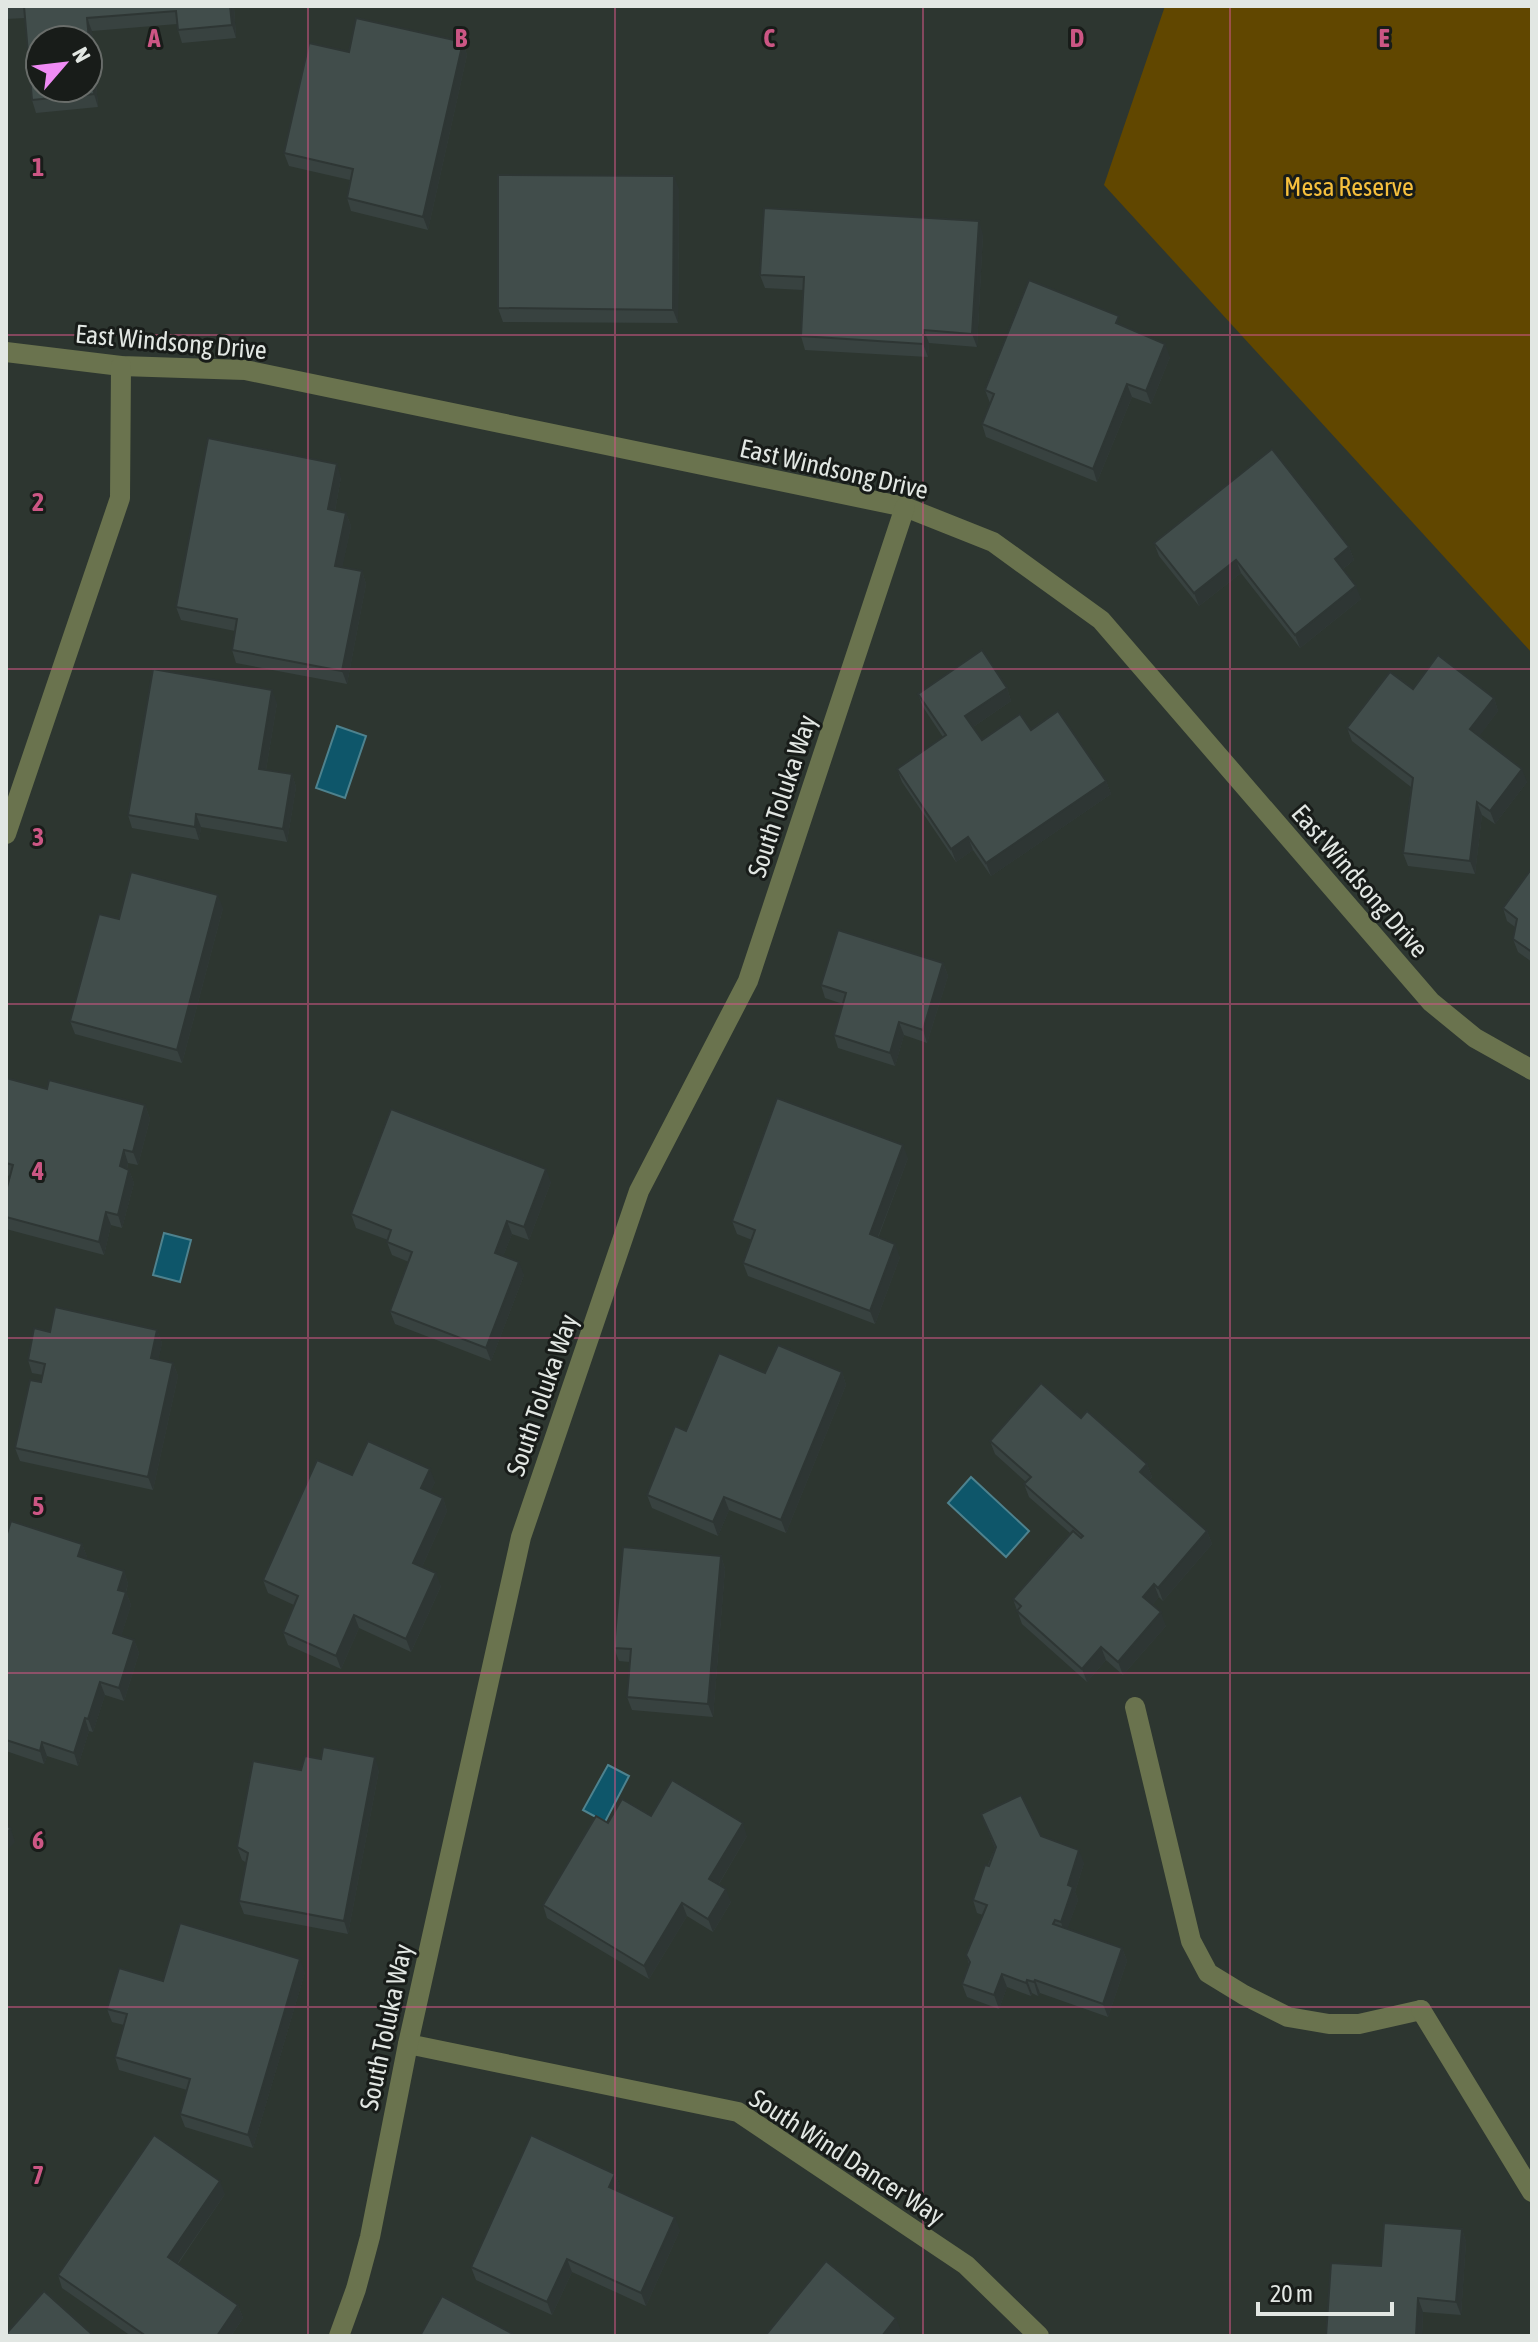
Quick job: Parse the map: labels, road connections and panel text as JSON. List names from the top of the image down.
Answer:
{
  "streets": {
    "street": ["East Windsong Drive", "South Toluka Way", "South Wind Dancer Way"]
  },
  "crossings": [
    ["East Windsong Drive", "South Toluka Way"],
    ["South Toluka Way", "South Wind Dancer Way"]
  ],
  "parks": ["Mesa Reserve"],
  "scale_bar": "20 m",
  "north": "top right",
  "grid": {
    "columns": [
      "A",
      "B",
      "C",
      "D",
      "E"
    ],
    "rows": [
      "1",
      "2",
      "3",
      "4",
      "5",
      "6",
      "7"
    ]
  }
}
